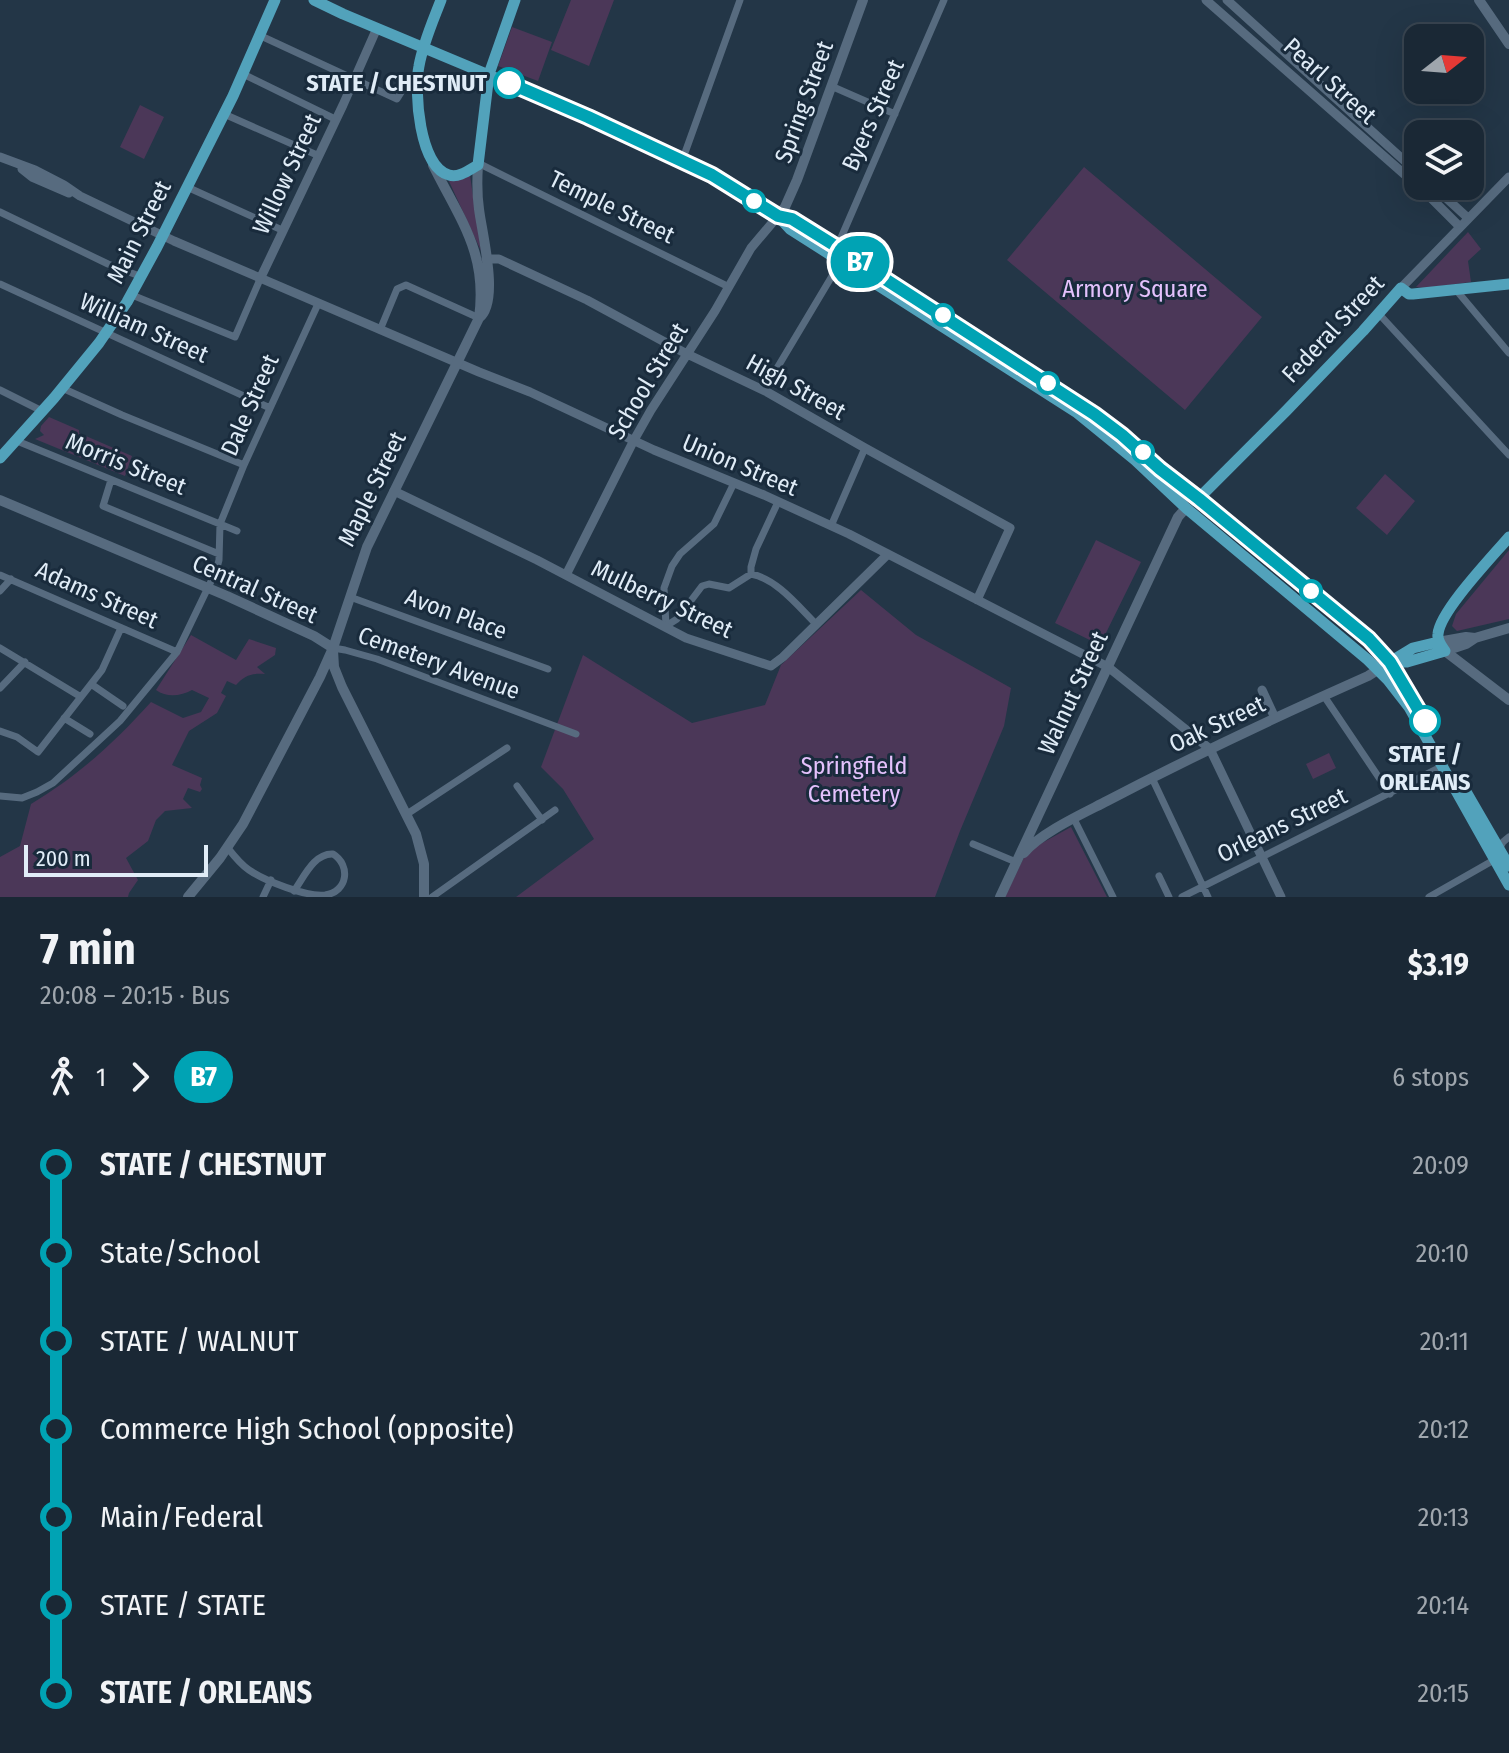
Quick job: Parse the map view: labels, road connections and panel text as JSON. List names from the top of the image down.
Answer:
{
  "streets": {
    "main road": [
      "Spring Street",
      "Main Street",
      "Federal Street",
      "Maple Street",
      "Central Street",
      "Walnut Street",
      "Oak Street"
    ],
    "street": [
      "Pearl Street",
      "Byers Street",
      "Willow Street",
      "Temple Street",
      "William Street",
      "School Street",
      "High Street",
      "Dale Street",
      "Morris Street",
      "Union Street",
      "Adams Street",
      "Mulberry Street",
      "Avon Place",
      "Cemetery Avenue",
      "Orleans Street"
    ]
  },
  "crossings": [
    ["Pearl Street", "Federal Street"],
    ["Spring Street", "School Street"],
    ["Willow Street", "Main Street"],
    ["Willow Street", "Union Street"],
    ["Temple Street", "School Street"],
    ["Temple Street", "Maple Street"],
    ["Main Street", "William Street"],
    ["Main Street", "Morris Street"],
    ["Main Street", "Union Street"],
    ["William Street", "Dale Street"],
    ["Federal Street", "Walnut Street"],
    ["School Street", "High Street"],
    ["School Street", "Union Street"],
    ["School Street", "Mulberry Street"],
    ["High Street", "Union Street"],
    ["High Street", "Maple Street"],
    ["Dale Street", "Morris Street"],
    ["Dale Street", "Union Street"],
    ["Union Street", "Maple Street"],
    ["Union Street", "Mulberry Street"],
    ["Union Street", "Walnut Street"],
    ["Union Street", "Oak Street"],
    ["Union Street", "Orleans Street"],
    ["Maple Street", "Central Street"],
    ["Maple Street", "Mulberry Street"],
    ["Maple Street", "Avon Place"],
    ["Maple Street", "Cemetery Avenue"],
    ["Central Street", "Cemetery Avenue"],
    ["Walnut Street", "Oak Street"]
  ],
  "parks": ["Armory Square", "Springfield Cemetery"],
  "places": ["STATE / CHESTNUT", "STATE / ORLEANS"],
  "lines": ["bus line B7"],
  "scale_bar": "200 m",
  "north": "right",
  "page": {
    "on_map": "B7",
    "scale": "200 m",
    "heading": ["7 min", "20:08 – 20:15 · Bus", "$3.19"],
    "legs": ["1", "B7", "6 stops"],
    "list": [
      {
        "name": "STATE / CHESTNUT",
        "value": "20:09"
      },
      {
        "name": "State/School",
        "value": "20:10"
      },
      {
        "name": "STATE / WALNUT",
        "value": "20:11"
      },
      {
        "name": "Commerce High School (opposite)",
        "value": "20:12"
      },
      {
        "name": "Main/Federal",
        "value": "20:13"
      },
      {
        "name": "STATE / STATE",
        "value": "20:14"
      },
      {
        "name": "STATE / ORLEANS",
        "value": "20:15"
      }
    ]
  }
}
